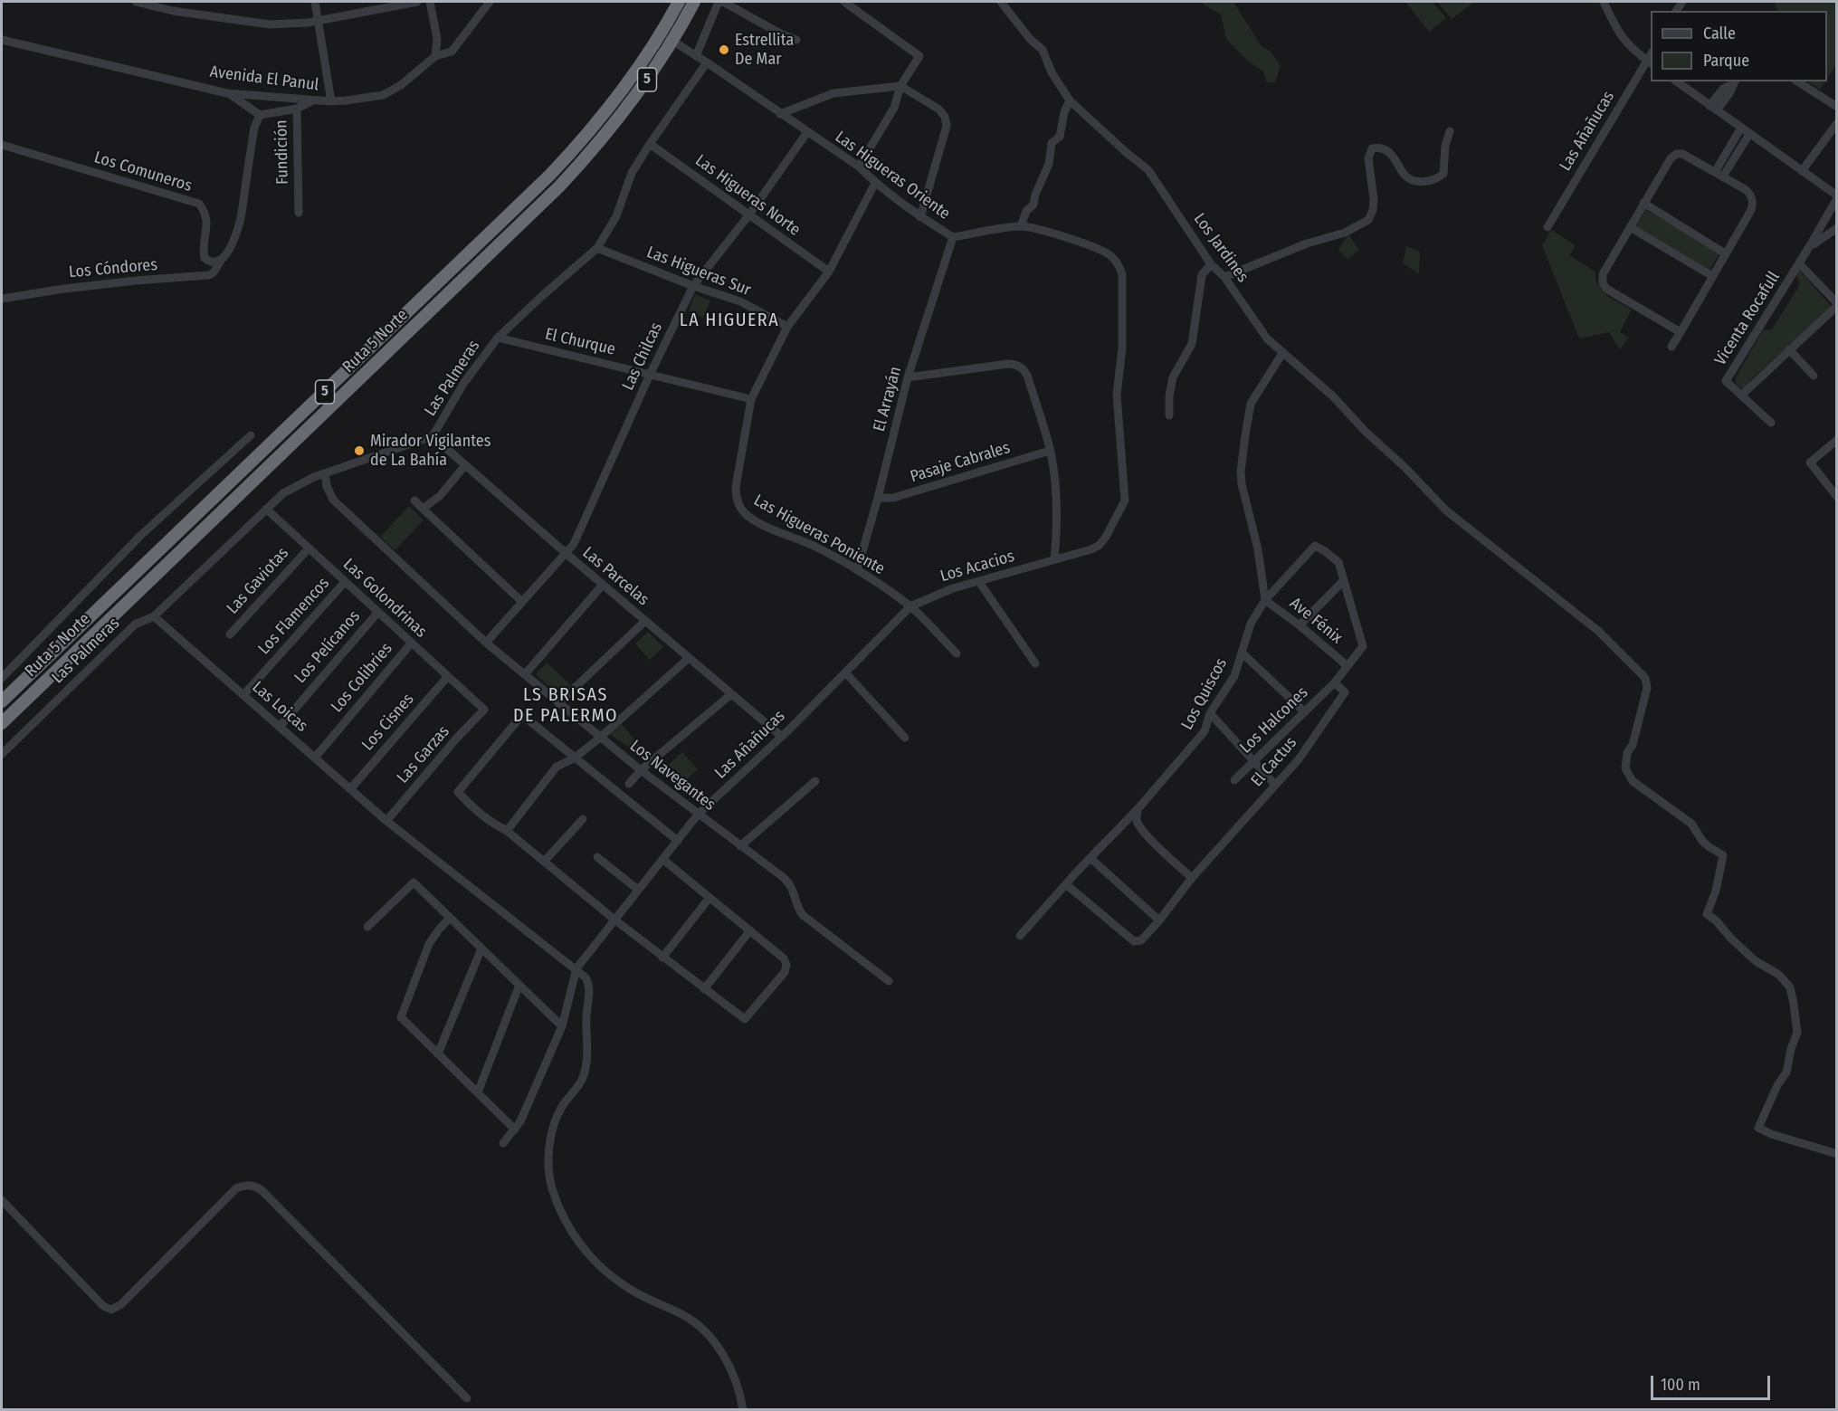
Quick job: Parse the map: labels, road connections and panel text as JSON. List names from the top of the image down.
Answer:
{
  "streets": {
    "highway": ["5", "Ruta 5 Norte"],
    "street": [
      "Avenida El Panul",
      "Las Añañucas",
      "Fundición",
      "Los Comuneros",
      "Las Higueras Oriente",
      "Las Higueras Norte",
      "Los Jardines",
      "Los Cóndores",
      "Las Higueras Sur",
      "Vicenta Rocafull",
      "El Churque",
      "Las Chilcas",
      "Las Palmeras",
      "El Arrayán",
      "Pasaje Cabrales",
      "Las Higueras Poniente",
      "Los Acacios",
      "Las Parcelas",
      "Las Gaviotas",
      "Las Golondrinas",
      "Los Flamencos",
      "Ave Fénix",
      "Los Pelícanos",
      "Los Colibries",
      "Los Quiscos",
      "Las Loicas",
      "Los Halcones",
      "Los Cisnes",
      "Las Garzas",
      "El Cactus",
      "Los Navegantes"
    ]
  },
  "crossings": [
    ["Avenida El Panul", "Fundición"],
    ["Las Añañucas", "Las Higueras Poniente"],
    ["Las Añañucas", "Los Acacios"],
    ["Las Añañucas", "Las Parcelas"],
    ["Las Añañucas", "Las Loicas"],
    ["Las Añañucas", "Los Navegantes"],
    ["Los Comuneros", "Los Cóndores"],
    ["Las Higueras Oriente", "Ruta 5 Norte"],
    ["Las Higueras Oriente", "Las Chilcas"],
    ["Las Higueras Oriente", "Las Palmeras"],
    ["Las Higueras Oriente", "El Arrayán"],
    ["Las Higueras Oriente", "Las Higueras Poniente"],
    ["Las Higueras Oriente", "Los Acacios"],
    ["Las Higueras Norte", "Las Chilcas"],
    ["Las Higueras Norte", "Las Palmeras"],
    ["Las Higueras Norte", "Las Higueras Poniente"],
    ["Las Higueras Sur", "Las Chilcas"],
    ["Las Higueras Sur", "Las Palmeras"],
    ["Las Higueras Sur", "Las Higueras Poniente"],
    ["El Churque", "Las Chilcas"],
    ["El Churque", "Las Palmeras"],
    ["El Churque", "Las Higueras Poniente"],
    ["Las Chilcas", "Las Parcelas"],
    ["Las Chilcas", "Los Navegantes"],
    ["Las Palmeras", "Las Parcelas"],
    ["Las Palmeras", "Las Golondrinas"],
    ["Las Palmeras", "Las Loicas"],
    ["Las Palmeras", "Los Navegantes"],
    ["El Arrayán", "Pasaje Cabrales"],
    ["El Arrayán", "Las Higueras Poniente"],
    ["Las Higueras Poniente", "Los Acacios"],
    ["Las Gaviotas", "Las Golondrinas"],
    ["Las Golondrinas", "Los Flamencos"],
    ["Las Golondrinas", "Los Pelícanos"],
    ["Las Golondrinas", "Los Colibries"],
    ["Las Golondrinas", "Los Cisnes"],
    ["Las Golondrinas", "Las Garzas"],
    ["Los Flamencos", "Las Loicas"],
    ["Ave Fénix", "Los Quiscos"],
    ["Los Pelícanos", "Las Loicas"],
    ["Los Colibries", "Las Loicas"],
    ["Los Quiscos", "El Cactus"],
    ["Las Loicas", "Los Cisnes"],
    ["Las Loicas", "Las Garzas"],
    ["Los Halcones", "El Cactus"]
  ],
  "districts": ["LA HIGUERA", "LS BRISAS DE PALERMO"],
  "places": ["Estrellita De Mar", "Mirador Vigilantes de La Bahía"],
  "legend": ["Calle", "Parque"],
  "scale_bar": "100 m"
}
